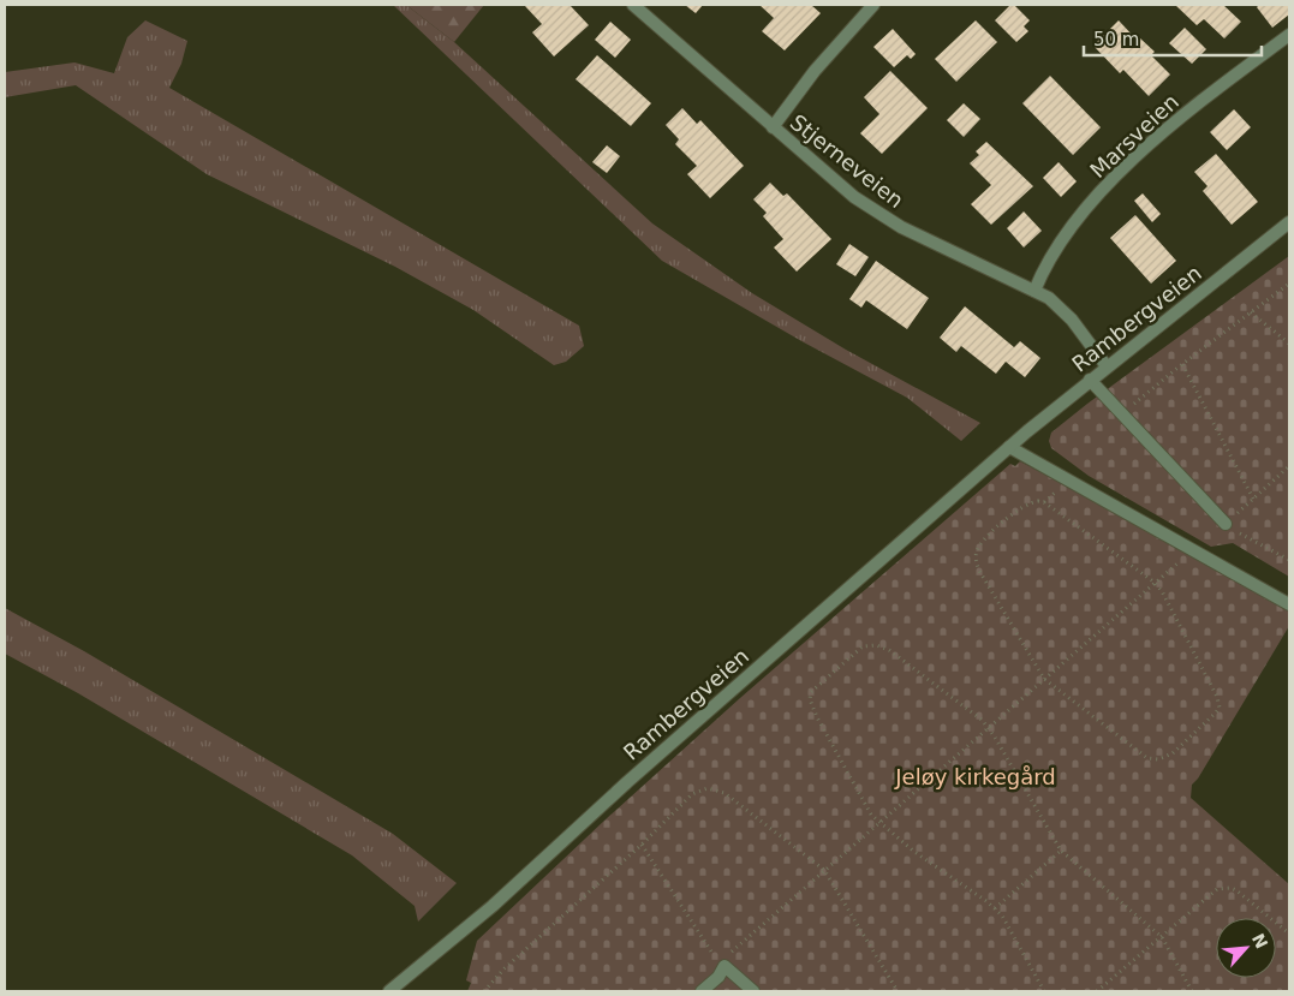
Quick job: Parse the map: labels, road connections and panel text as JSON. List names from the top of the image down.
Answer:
{
  "streets": {
    "street": ["Marsveien", "Stjerneveien", "Rambergveien"]
  },
  "crossings": [
    ["Marsveien", "Stjerneveien"],
    ["Stjerneveien", "Rambergveien"]
  ],
  "parks": ["Jeløy kirkegård"],
  "scale_bar": "50 m",
  "north": "top right"
}
